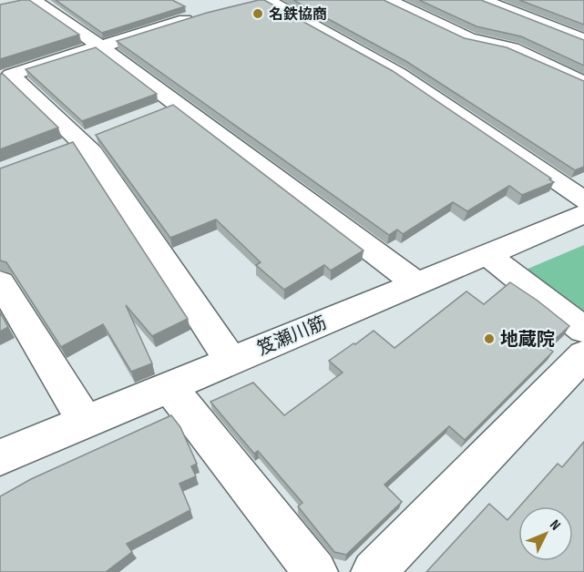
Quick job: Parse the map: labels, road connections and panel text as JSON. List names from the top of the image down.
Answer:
{
  "streets": {
    "street": ["笈瀬川筋"]
  },
  "places": ["名鉄協商", "地蔵院"],
  "north": "top right"
}
